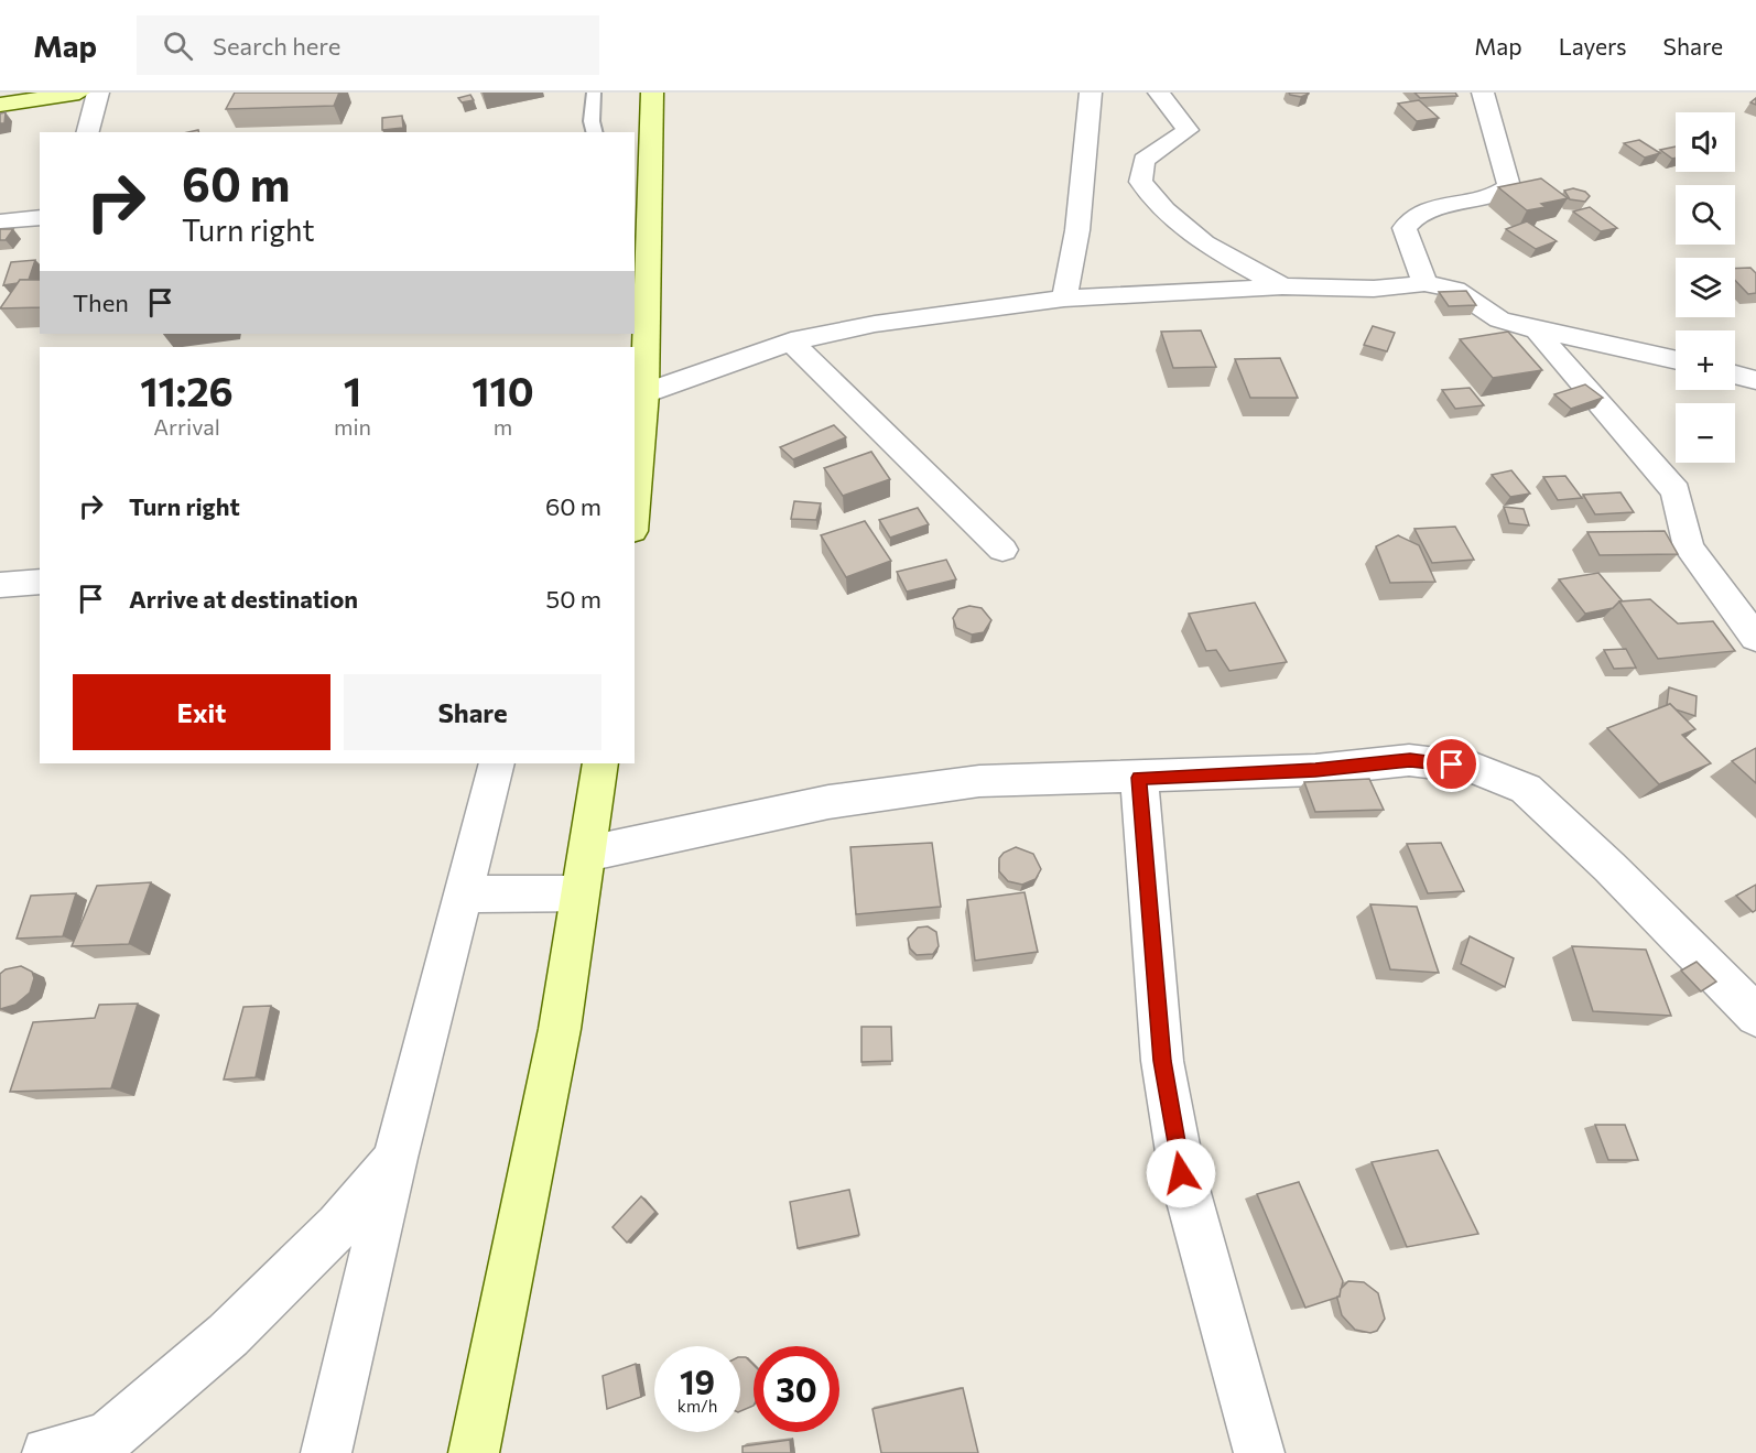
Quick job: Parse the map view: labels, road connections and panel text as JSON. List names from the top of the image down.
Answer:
{
  "page": {
    "header": "Map",
    "search": "Search here",
    "nav": ["Map", "Layers", "Share"],
    "map_buttons": ["+", "−"],
    "turn": ["60 m", "Turn right"],
    "then": "Then",
    "eta": [
      "11:26",
      "Arrival",
      "1",
      "min",
      "110",
      "m"
    ],
    "list": [
      {
        "name": "Turn right",
        "value": "60 m"
      },
      {
        "name": "Arrive at destination",
        "value": "50 m"
      }
    ],
    "buttons": ["Exit", "Share"],
    "speed": "19 km/h",
    "limit": "30"
  }
}
